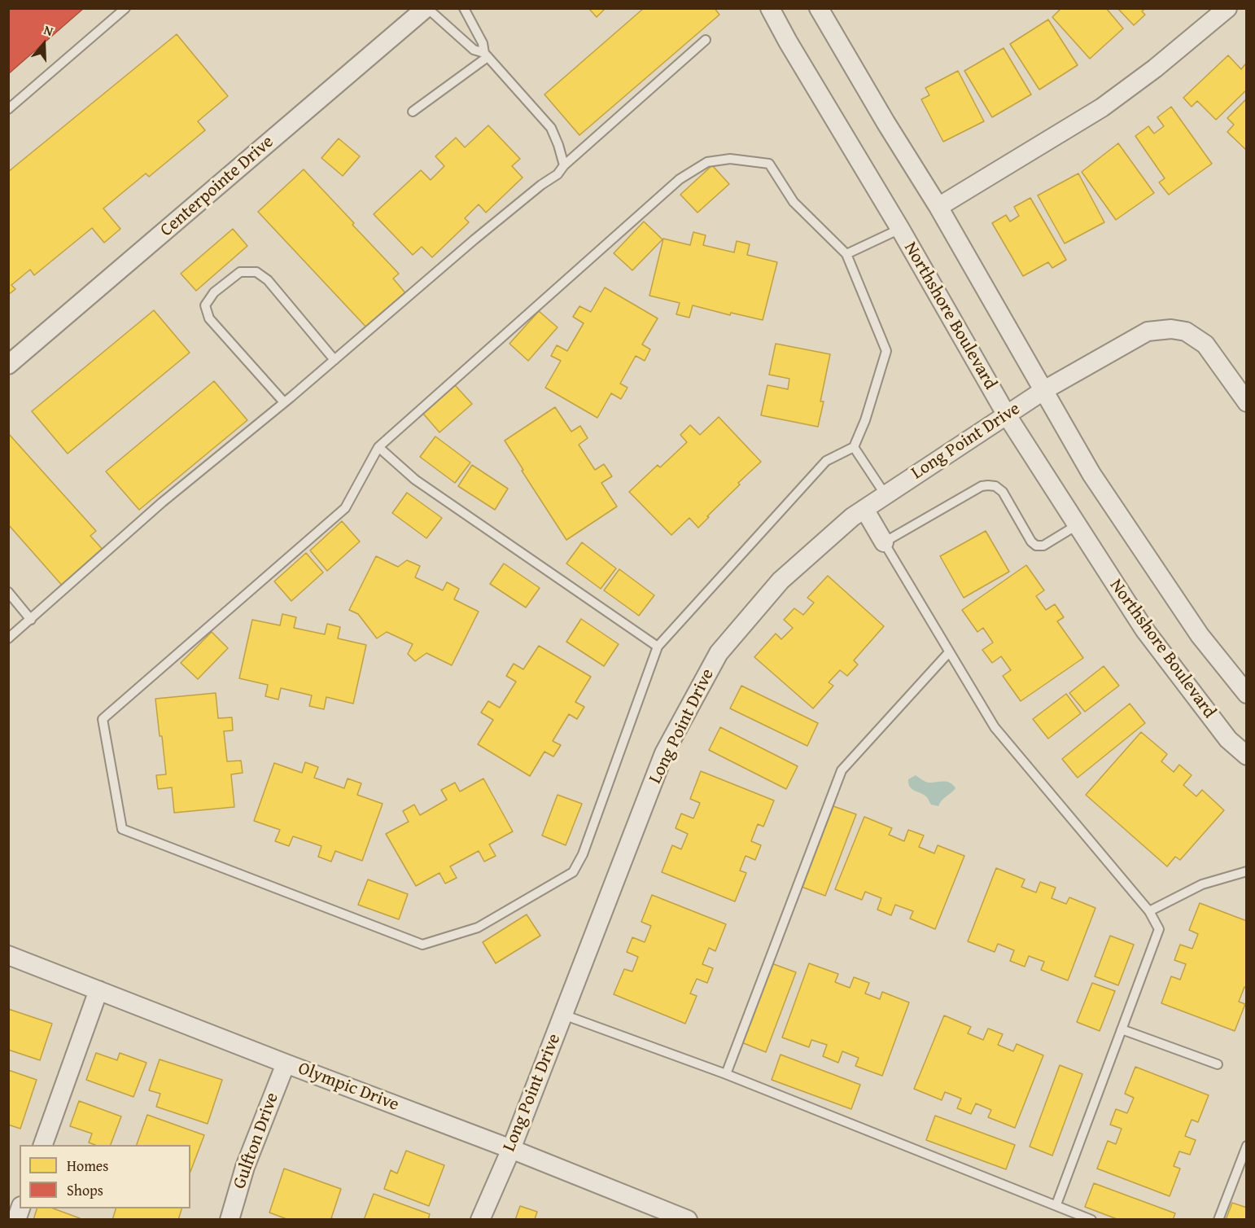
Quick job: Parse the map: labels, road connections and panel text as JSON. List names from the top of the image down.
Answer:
{
  "streets": {
    "street": [
      "Centerpointe Drive",
      "Northshore Boulevard",
      "Long Point Drive",
      "Olympic Drive",
      "Gulfton Drive"
    ]
  },
  "crossings": [
    ["Northshore Boulevard", "Long Point Drive"],
    ["Long Point Drive", "Olympic Drive"],
    ["Olympic Drive", "Gulfton Drive"]
  ],
  "legend": ["Homes", "Shops"],
  "north": "top"
}
